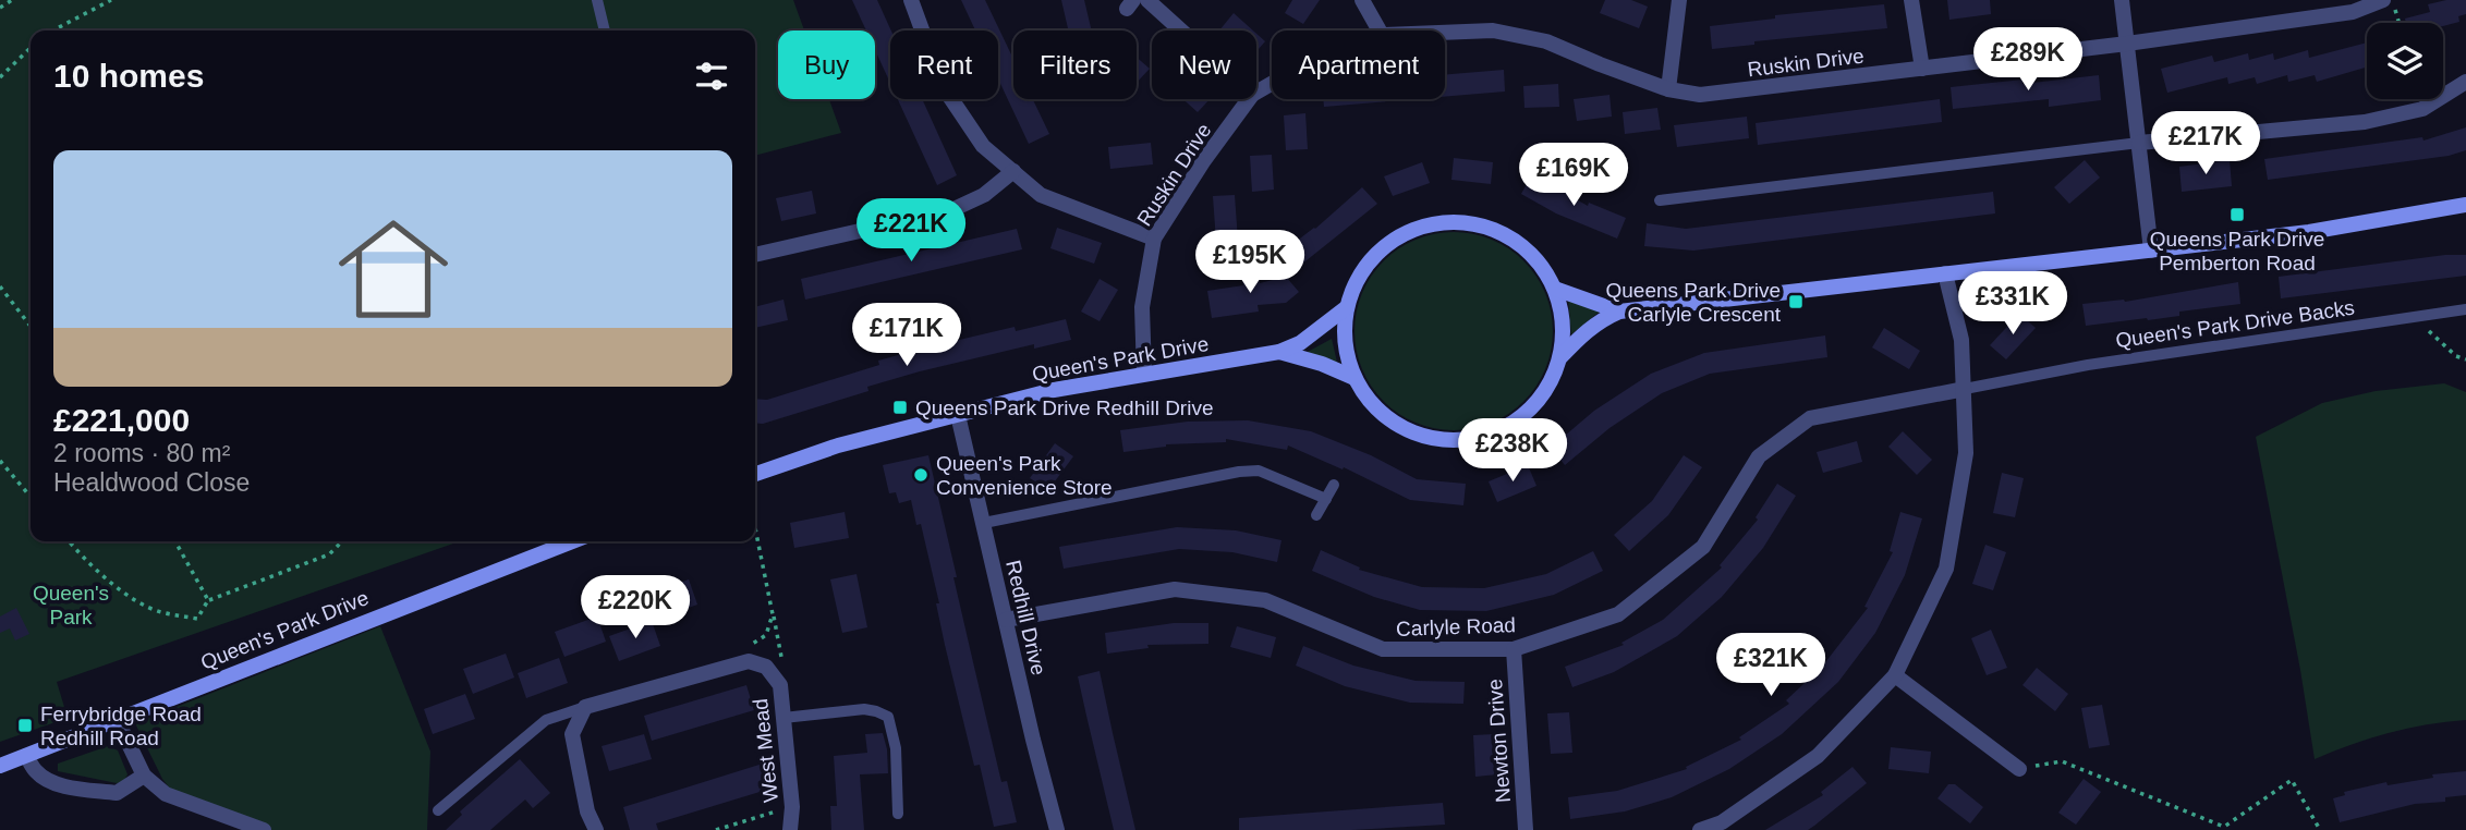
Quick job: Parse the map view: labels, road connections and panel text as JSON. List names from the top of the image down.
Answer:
{
  "streets": {
    "street": [
      "Ruskin Drive",
      "Queen's Park Drive",
      "Redhill Drive",
      "Carlyle Road",
      "Newton Drive",
      "West Mead"
    ],
    "lane": ["Queen's Park Drive Backs"]
  },
  "crossings": [
    ["Ruskin Drive", "Queen's Park Drive"],
    ["Queen's Park Drive Backs", "Carlyle Road"],
    ["Queen's Park Drive", "Redhill Drive"],
    ["Redhill Drive", "Carlyle Road"],
    ["Carlyle Road", "Newton Drive"]
  ],
  "parks": ["Queen's Park"],
  "places": {
    "transit": [
      "Queens Park Drive Pemberton Road",
      "Queens Park Drive Carlyle Crescent",
      "Queens Park Drive Redhill Drive",
      "Ferrybridge Road Redhill Road"
    ],
    "other": ["Queen's Park Convenience Store"]
  },
  "page": {
    "price": [
      "£289K",
      "£217K",
      "£169K",
      "£221K",
      "£195K",
      "£331K",
      "£171K",
      "£238K",
      "£220K",
      "£321K"
    ],
    "chip": [
      "Buy",
      "Rent",
      "Filters",
      "New",
      "Apartment"
    ],
    "heading": "10 homes",
    "list": [
      {
        "name": "£221,000",
        "note": "2 rooms · 80 m² · Healdwood Close"
      }
    ]
  }
}
